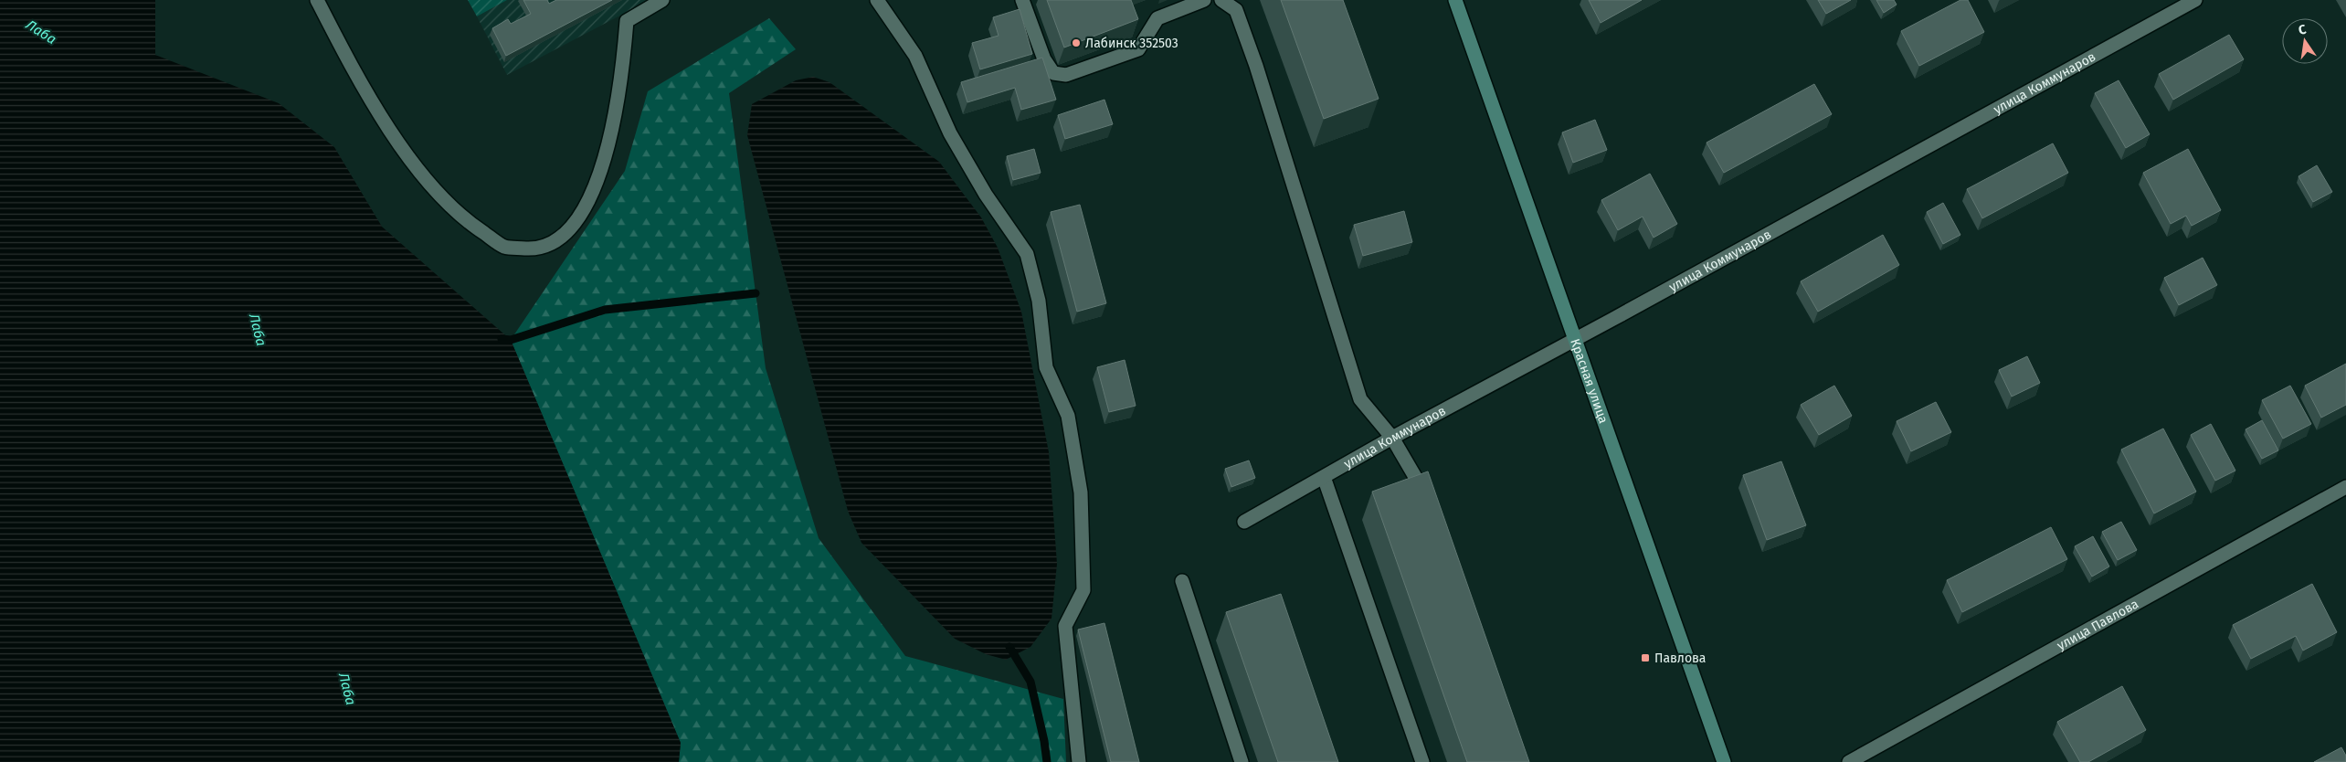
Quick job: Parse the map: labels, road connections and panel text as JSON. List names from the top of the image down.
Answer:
{
  "streets": {
    "street": ["улица Коммунаров", "Красная улица", "улица Павлова"]
  },
  "crossings": [
    ["улица Коммунаров", "Красная улица"]
  ],
  "water": ["Лаба"],
  "places": {
    "other": ["Лабинск 352503"],
    "transit": ["Павлова"]
  },
  "north": "top"
}
